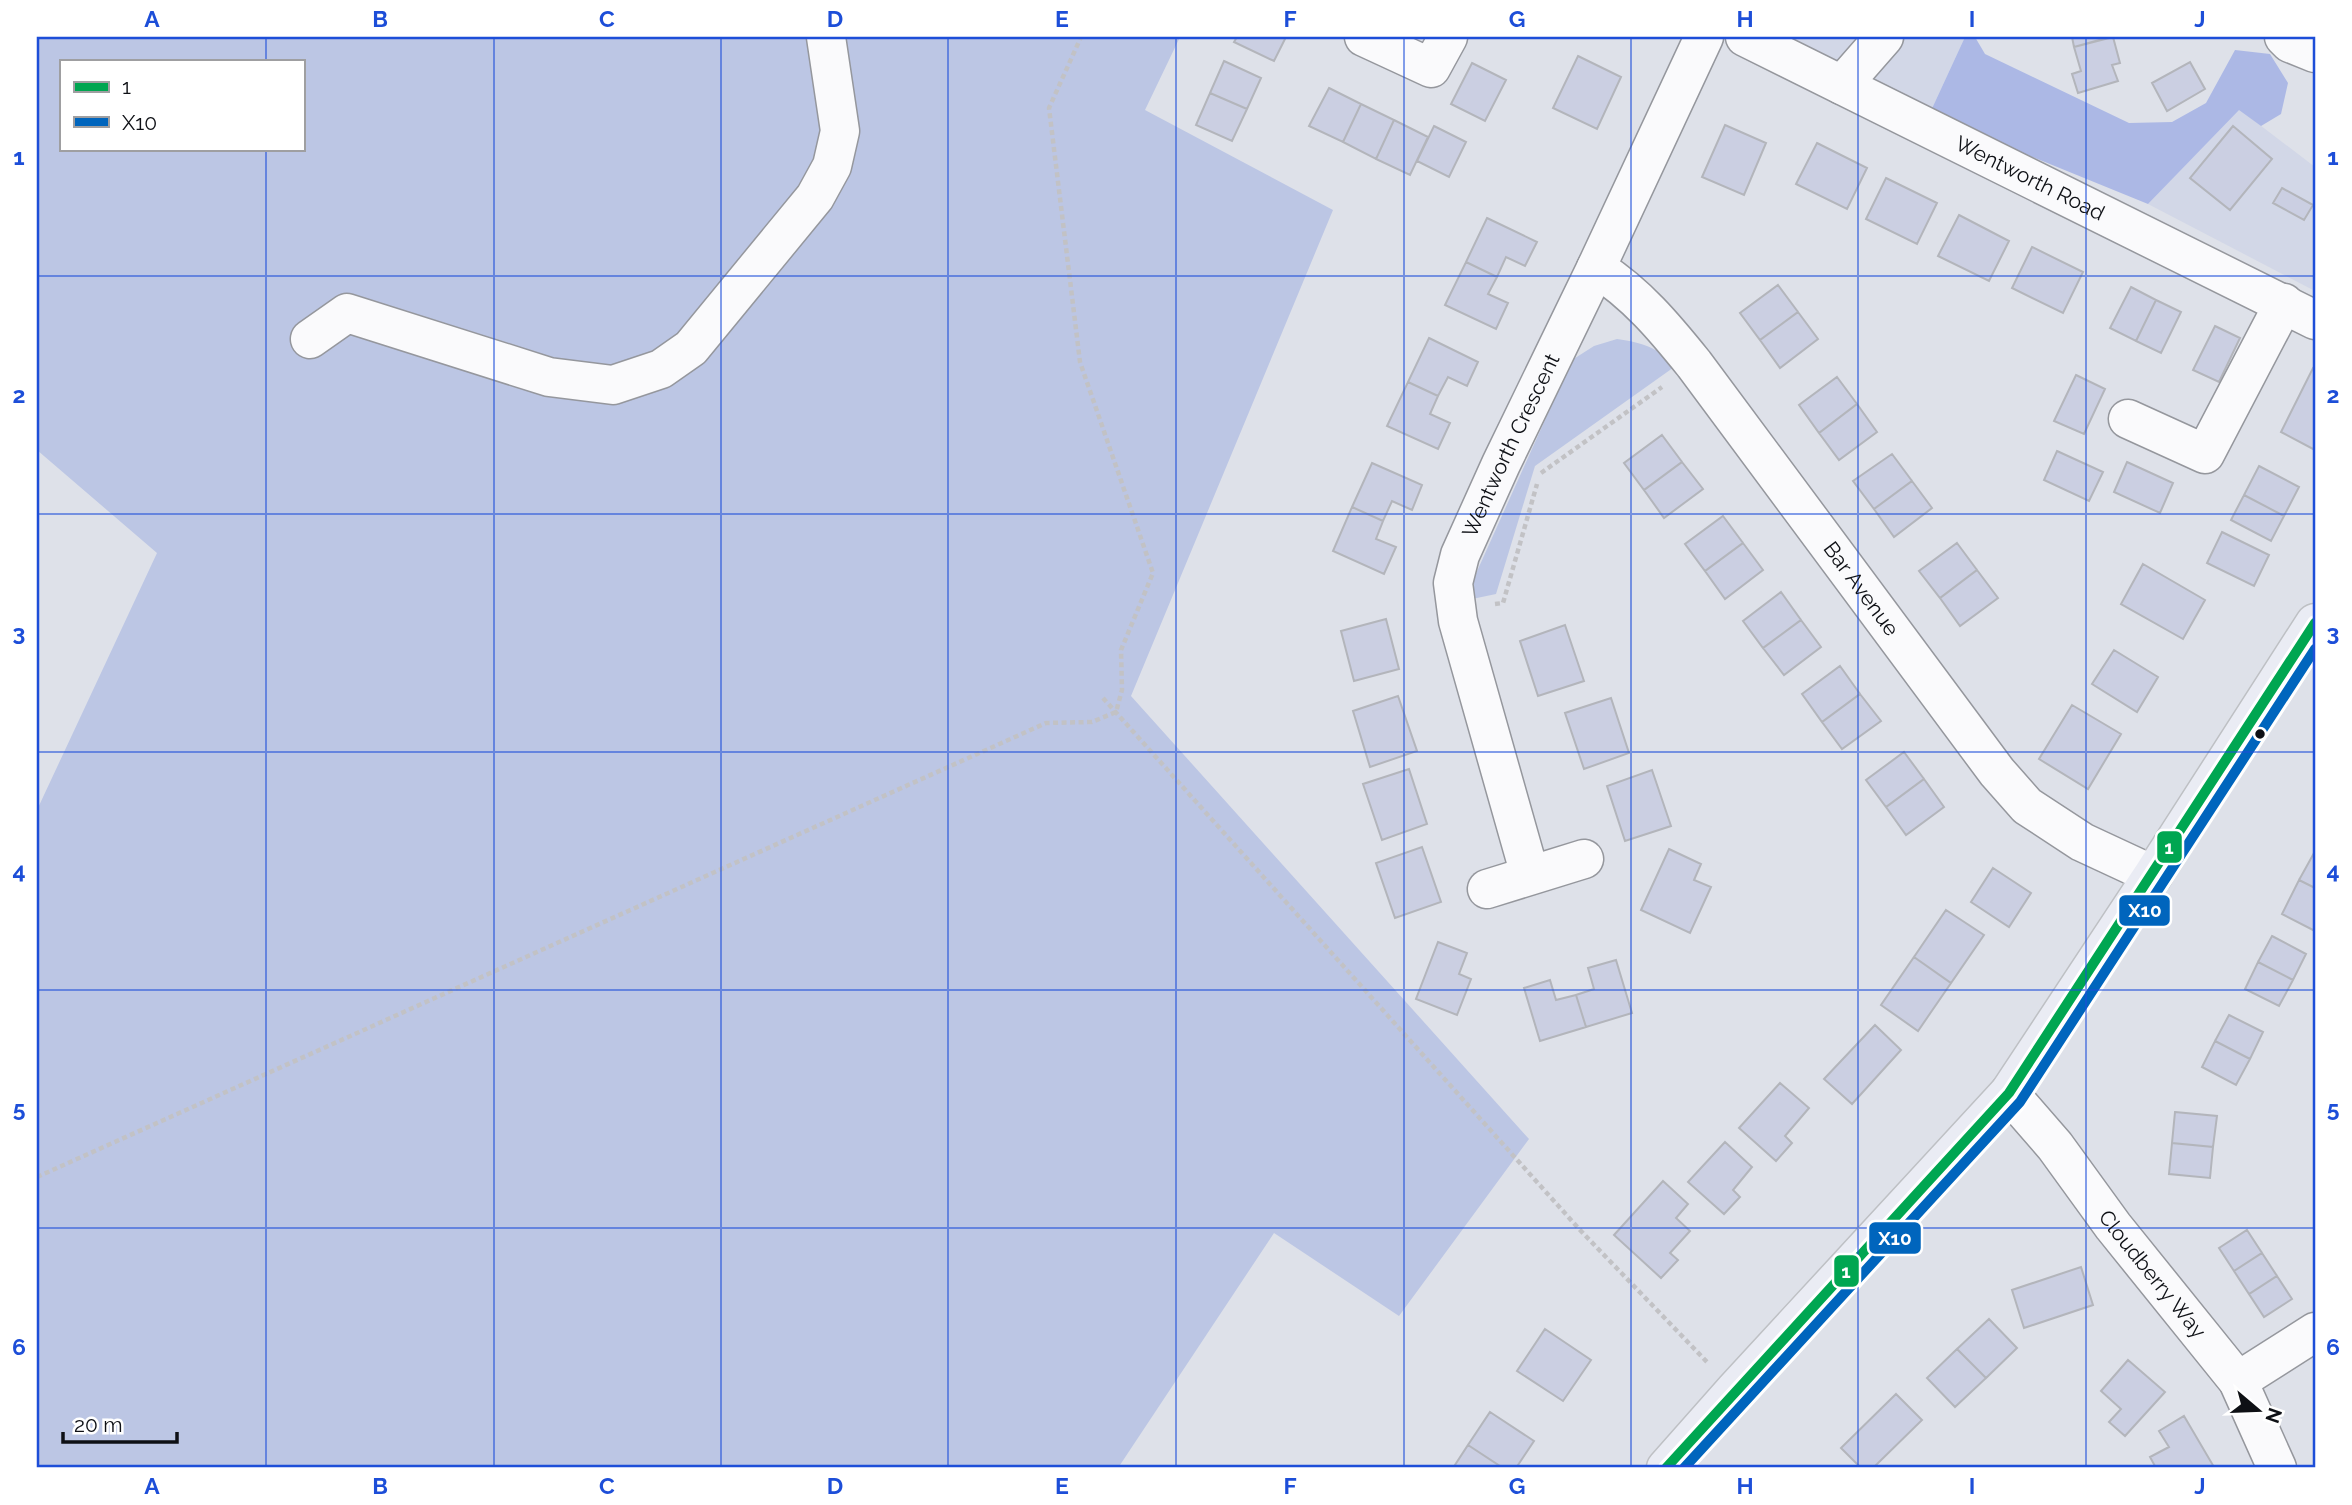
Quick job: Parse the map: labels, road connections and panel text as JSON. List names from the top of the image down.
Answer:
{
  "streets": {
    "street": [
      "Wentworth Road",
      "Wentworth Crescent",
      "Bar Avenue",
      "Cloudberry Way"
    ]
  },
  "crossings": [
    ["Wentworth Crescent", "Bar Avenue"]
  ],
  "lines": ["transit line 1", "transit line X10"],
  "legend": ["1", "X10"],
  "scale_bar": "20 m",
  "north": "right",
  "grid": {
    "columns": [
      "A",
      "B",
      "C",
      "D",
      "E",
      "F",
      "G",
      "H",
      "I",
      "J"
    ],
    "rows": [
      "1",
      "2",
      "3",
      "4",
      "5",
      "6"
    ]
  }
}
